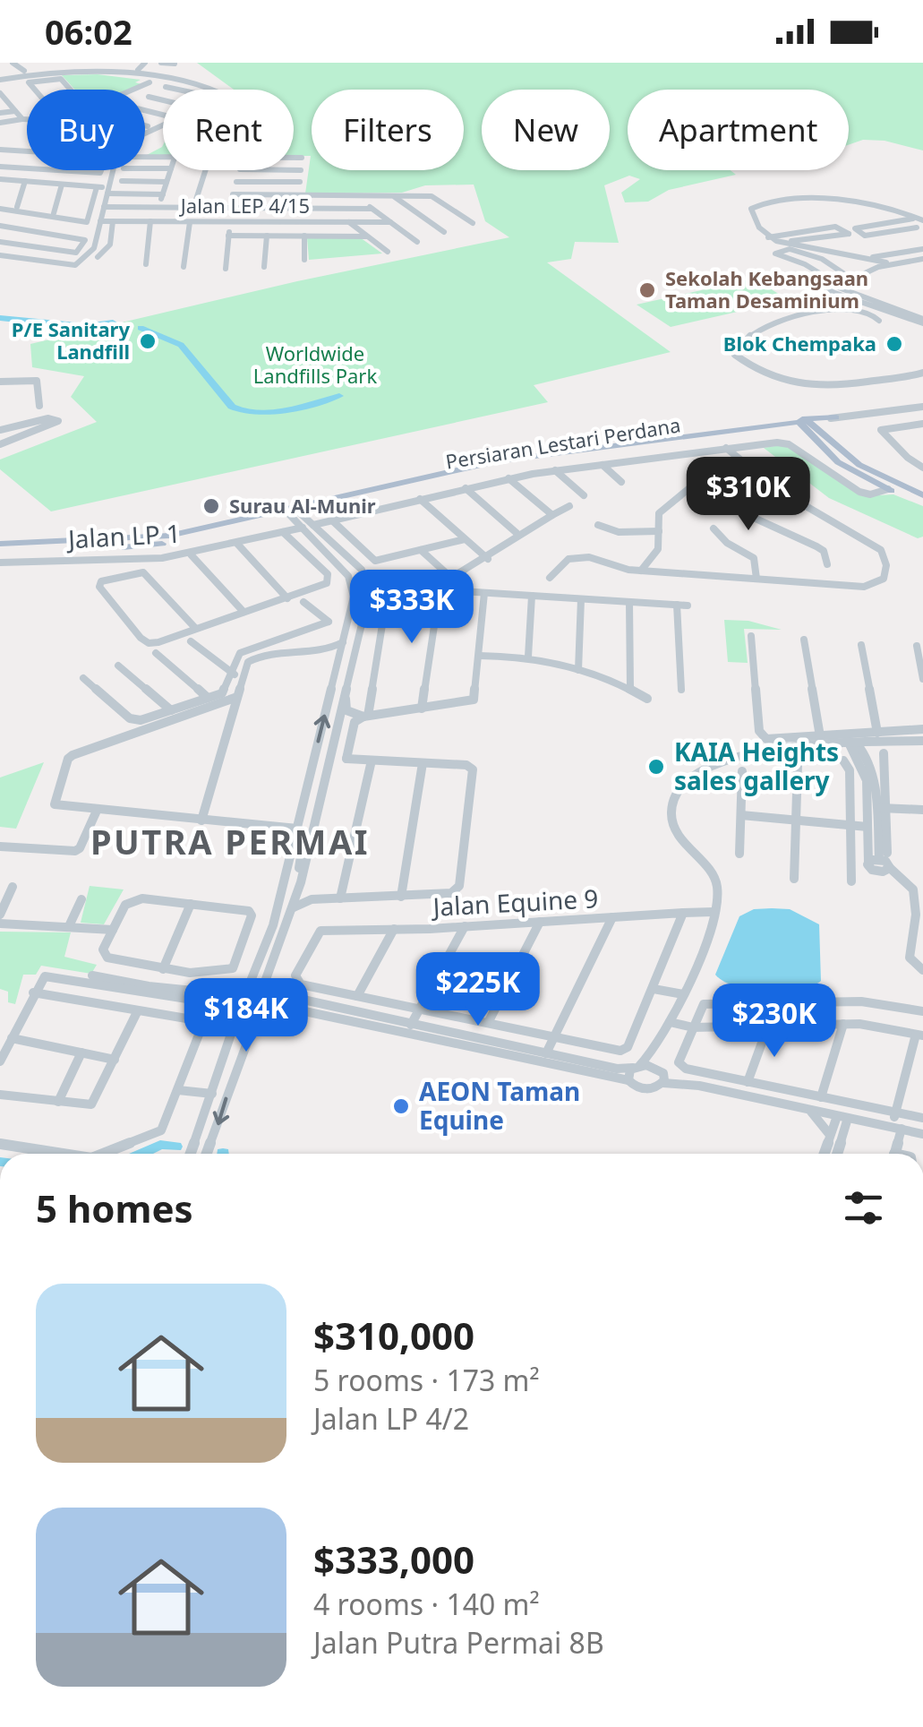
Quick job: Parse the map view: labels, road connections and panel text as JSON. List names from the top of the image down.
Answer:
{
  "streets": {
    "main road": ["Persiaran Lestari Perdana"],
    "street": ["Jalan LEP 4/15", "Jalan LP 1", "Jalan Equine 9"]
  },
  "crossings": [
    ["Persiaran Lestari Perdana", "Jalan LP 1"]
  ],
  "districts": ["PUTRA PERMAI"],
  "parks": ["Worldwide Landfills Park"],
  "places": [
    "Sekolah Kebangsaan Taman Desaminium",
    "P/E Sanitary Landfill",
    "Blok Chempaka",
    "Surau Al-Munir",
    "KAIA Heights sales gallery",
    "AEON Taman Equine"
  ],
  "page": {
    "status": "06:02",
    "chip": [
      "Buy",
      "Rent",
      "Filters",
      "New",
      "Apartment"
    ],
    "price": [
      "$310K",
      "$333K",
      "$225K",
      "$184K",
      "$230K"
    ],
    "heading": "5 homes",
    "list": [
      {
        "name": "$310,000",
        "note": "5 rooms · 173 m² · Jalan LP 4/2"
      },
      {
        "name": "$333,000",
        "note": "4 rooms · 140 m² · Jalan Putra Permai 8B"
      }
    ]
  }
}
